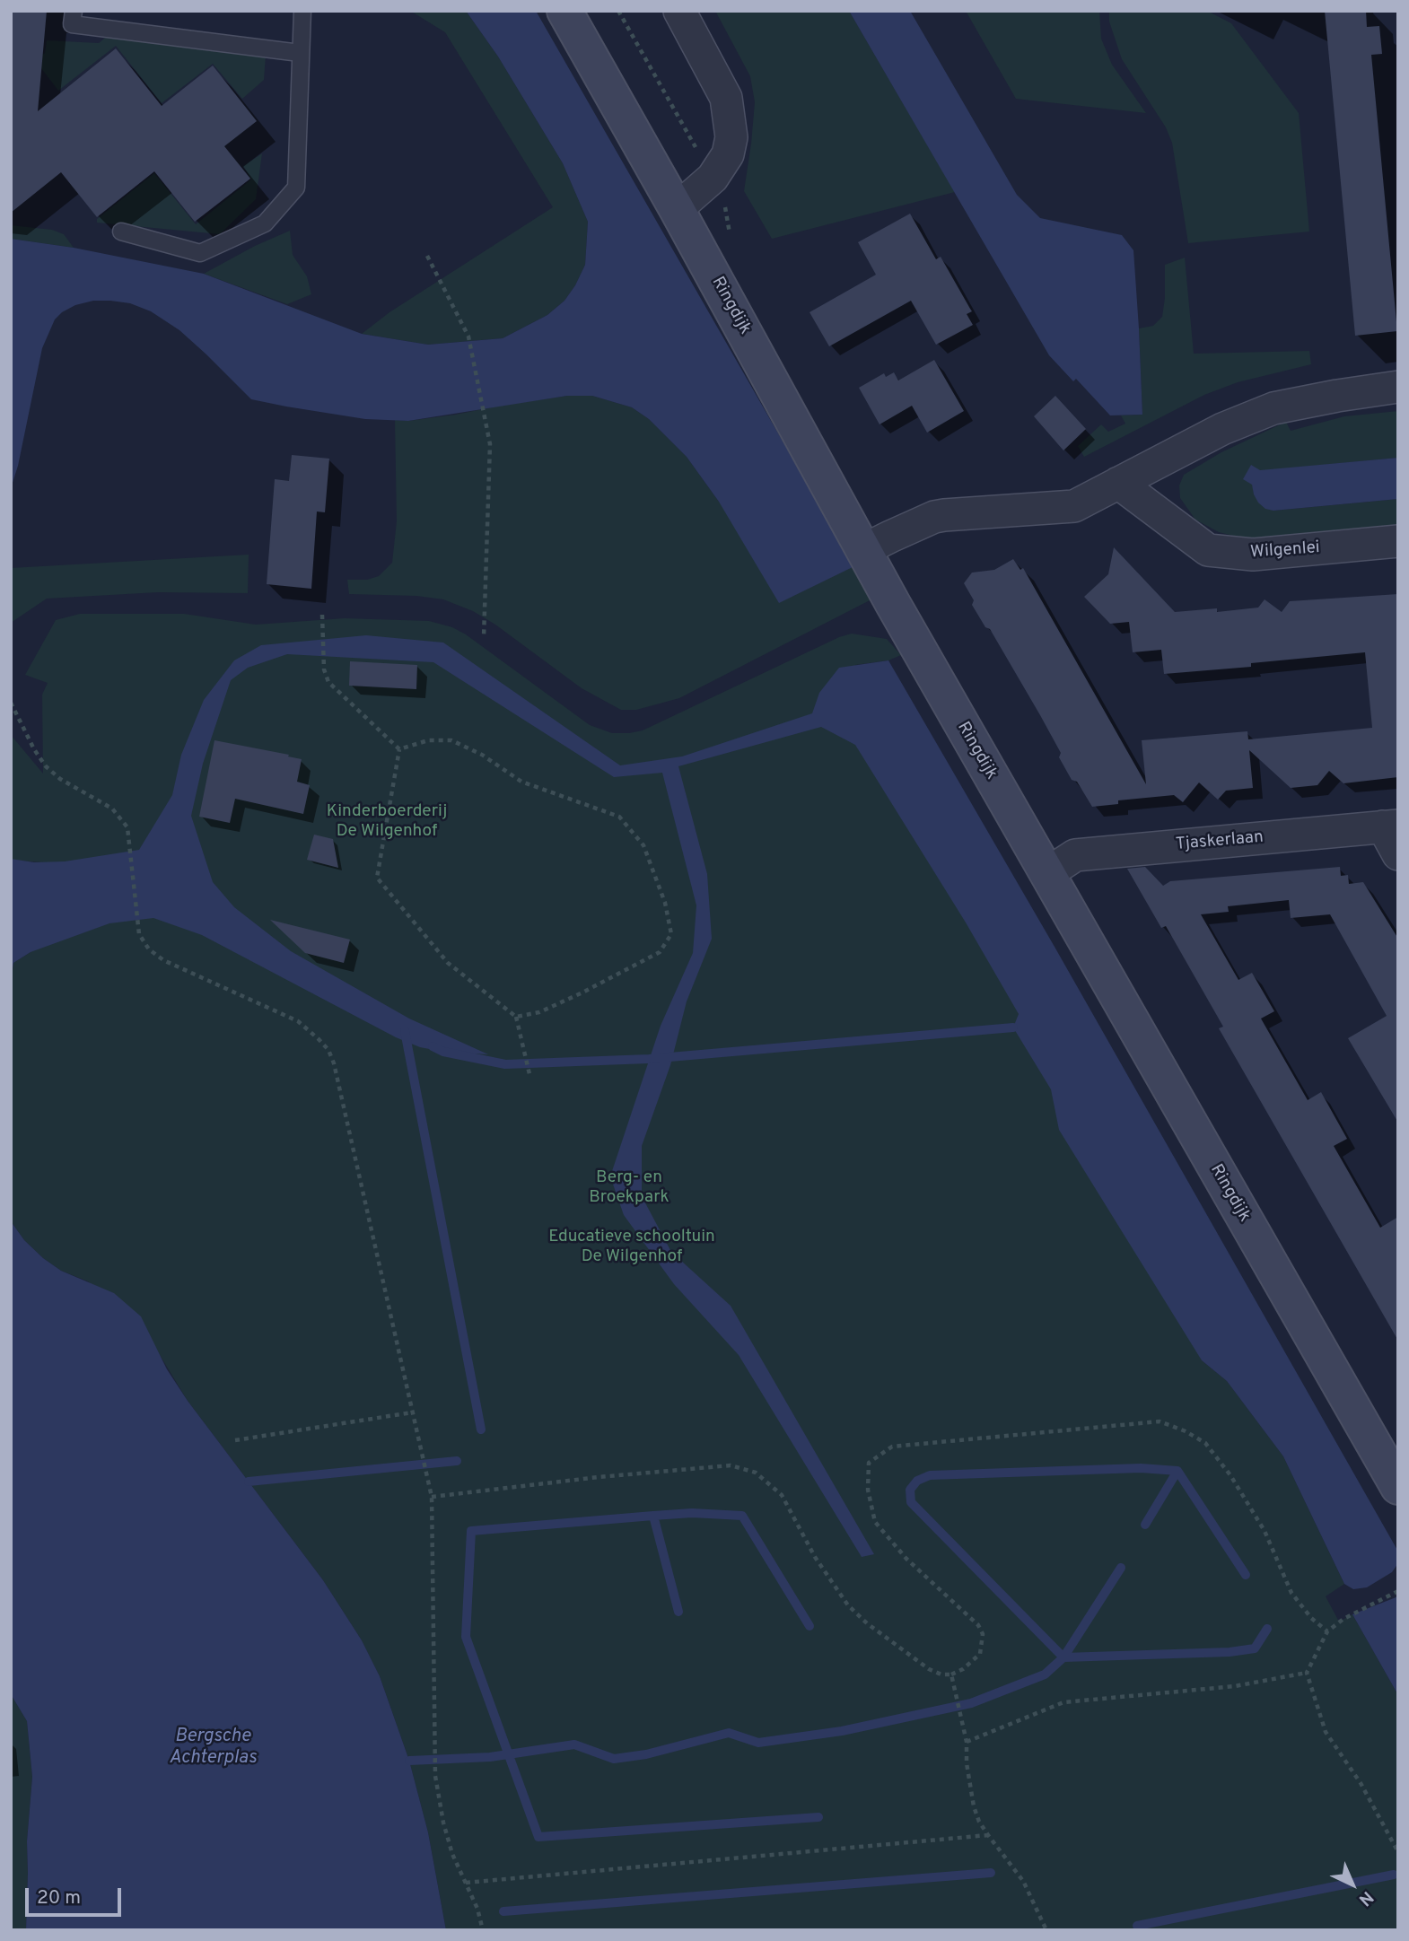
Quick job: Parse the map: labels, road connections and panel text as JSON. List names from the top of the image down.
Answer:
{
  "streets": {
    "street": ["Ringdijk", "Wilgenlei", "Tjaskerlaan"]
  },
  "crossings": [
    ["Ringdijk", "Tjaskerlaan"]
  ],
  "water": ["Bergsche Achterplas"],
  "parks": ["Kinderboerderij De Wilgenhof", "Berg- en Broekpark", "Educatieve schooltuin De Wilgenhof"],
  "scale_bar": "20 m",
  "north": "bottom right"
}
